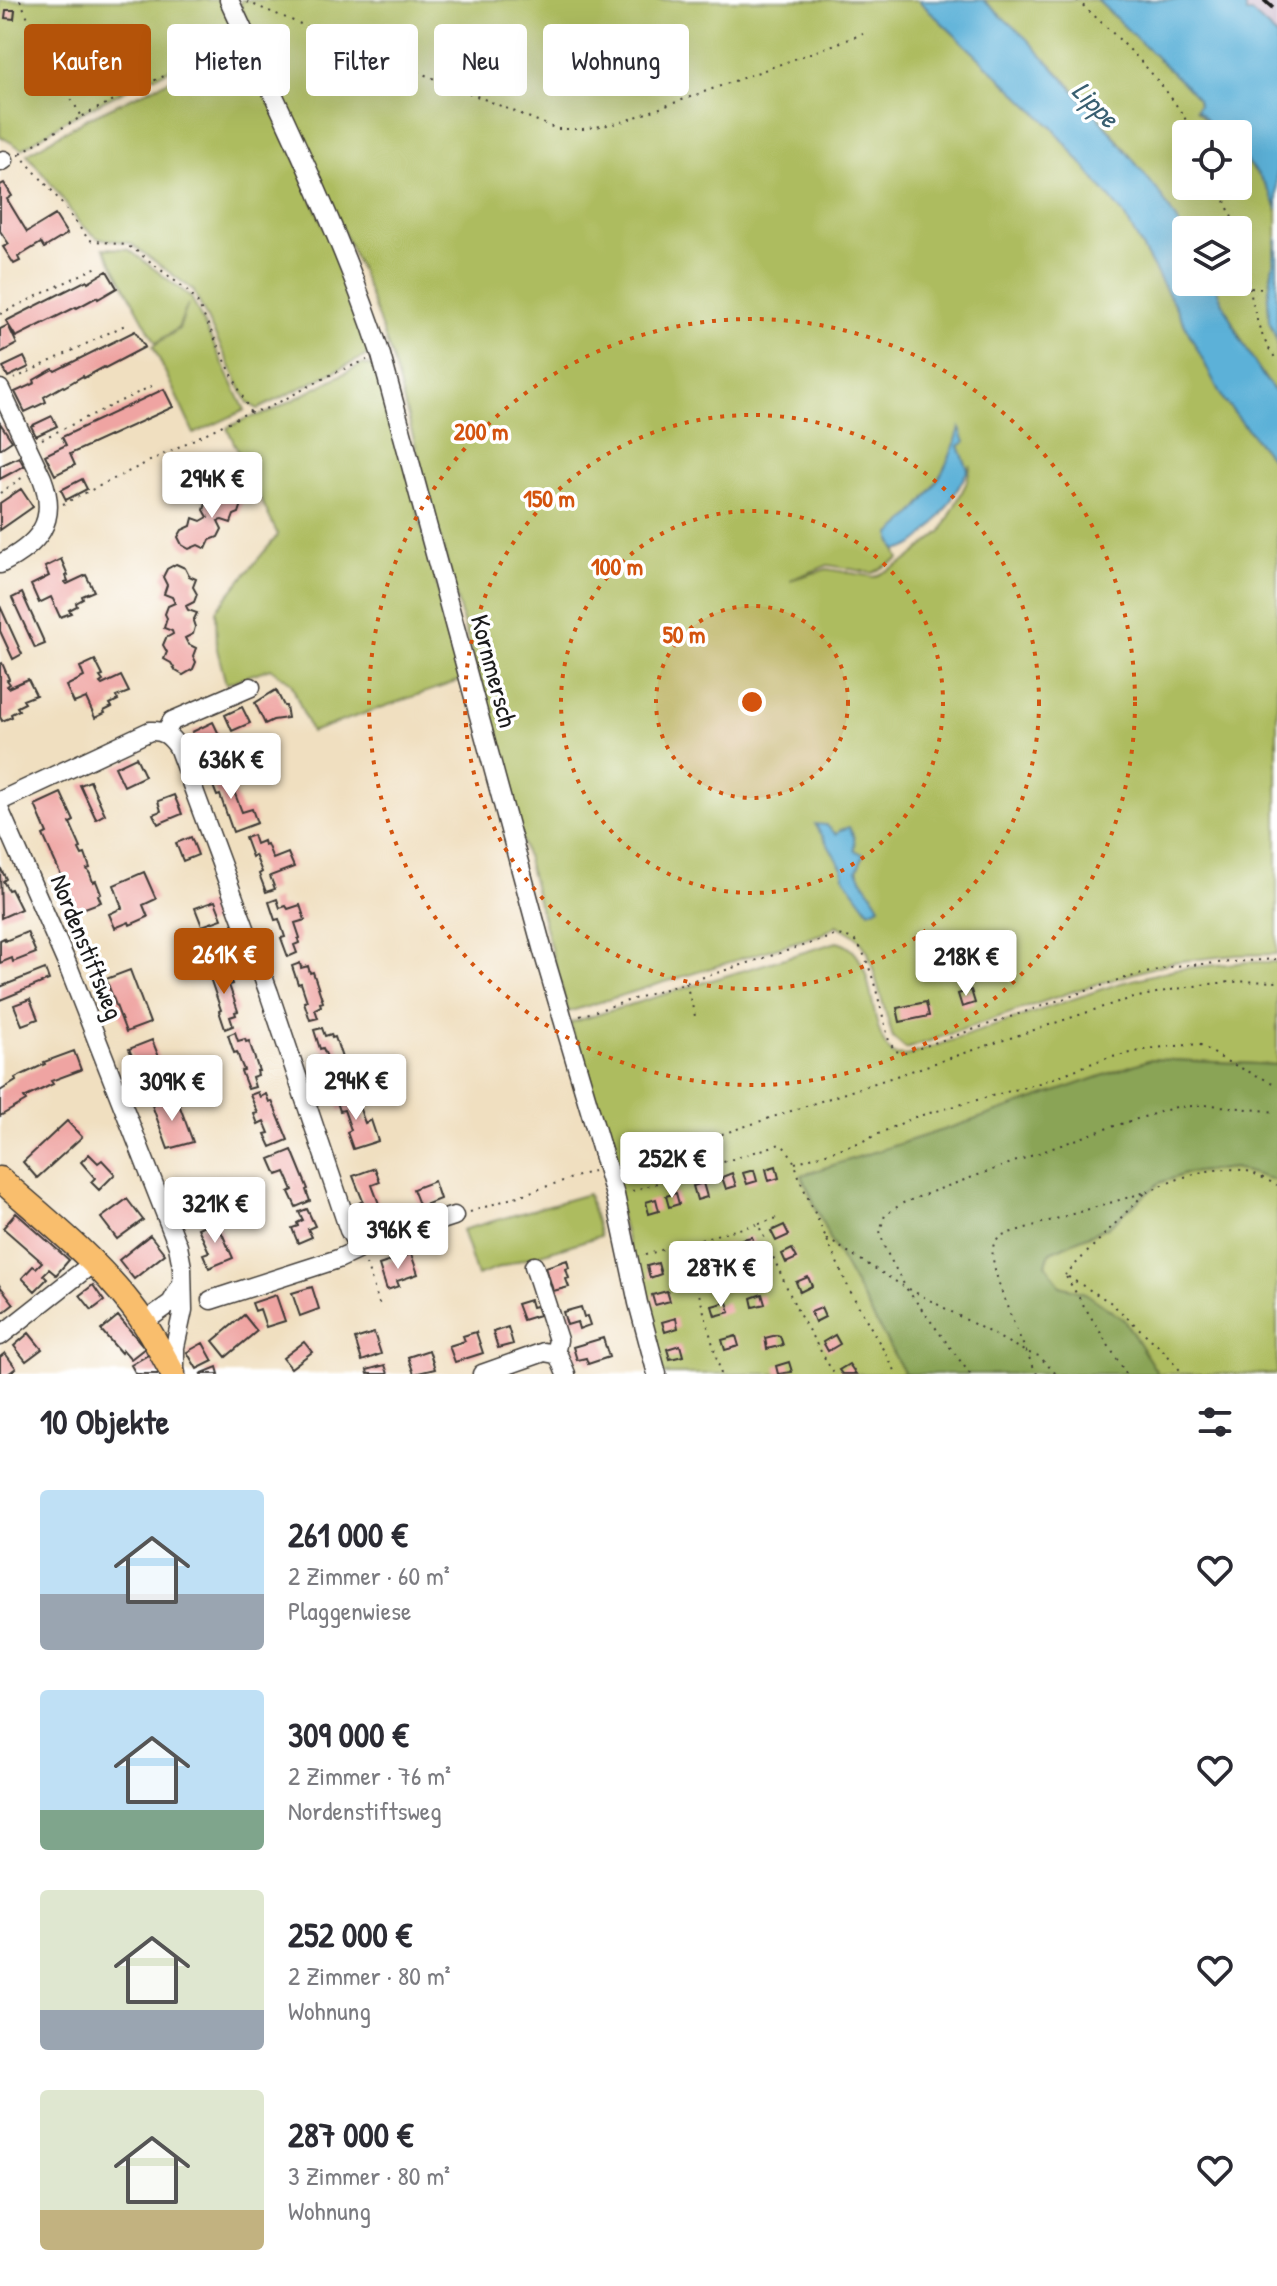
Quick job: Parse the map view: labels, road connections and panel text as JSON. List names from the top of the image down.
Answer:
{
  "streets": {
    "street": ["Kornmersch", "Nordenstiftsweg"]
  },
  "water": ["Lippe"],
  "page": {
    "chip": [
      "Kaufen",
      "Mieten",
      "Filter",
      "Neu",
      "Wohnung"
    ],
    "price": [
      "294K €",
      "636K €",
      "261K €",
      "218K €",
      "294K €",
      "309K €",
      "252K €",
      "321K €",
      "396K €",
      "287K €"
    ],
    "heading": "10 Objekte",
    "list": [
      {
        "name": "261 000 €",
        "note": "2 Zimmer · 60 m² · Plaggenwiese"
      },
      {
        "name": "309 000 €",
        "note": "2 Zimmer · 76 m² · Nordenstiftsweg"
      },
      {
        "name": "252 000 €",
        "note": "2 Zimmer · 80 m² · Wohnung"
      },
      {
        "name": "287 000 €",
        "note": "3 Zimmer · 80 m² · Wohnung"
      }
    ]
  },
  "rings": [
    "200 m",
    "150 m",
    "100 m",
    "50 m"
  ]
}
